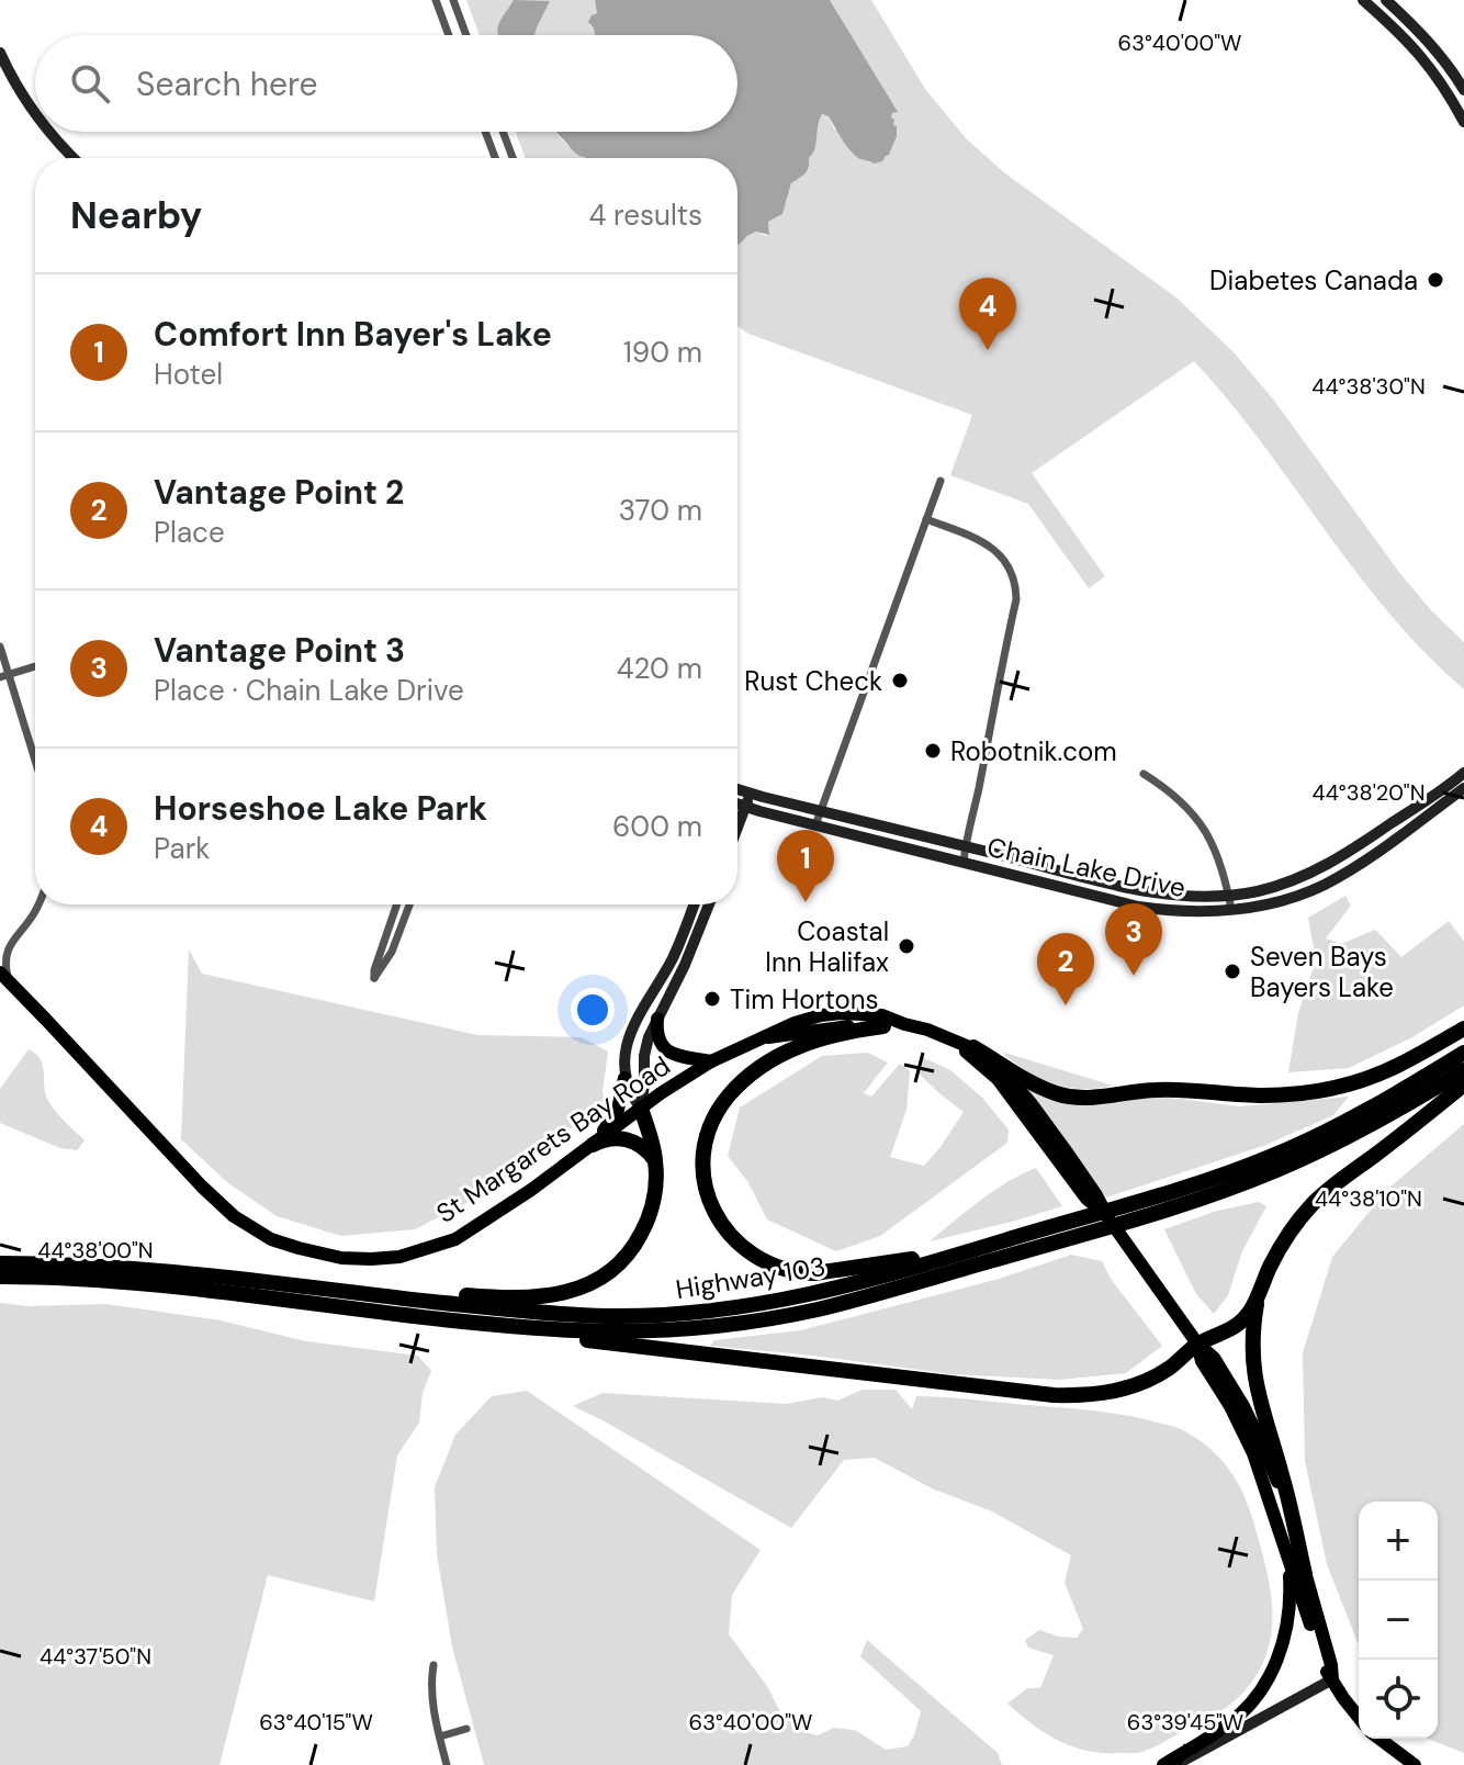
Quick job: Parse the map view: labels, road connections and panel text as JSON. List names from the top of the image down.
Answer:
{
  "streets": {
    "highway": ["Highway 103"],
    "main road": ["St Margarets Bay Road"],
    "street": ["Chain Lake Drive"]
  },
  "places": [
    "Diabetes Canada",
    "Rust Check",
    "Robotnik.com",
    "Coastal Inn Halifax",
    "Seven Bays Bayers Lake",
    "Tim Hortons"
  ],
  "page": {
    "search": "Search here",
    "heading": ["Nearby", "4 results"],
    "list": [
      {
        "mark": "1",
        "name": "Comfort Inn Bayer's Lake",
        "note": "Hotel",
        "value": "190 m"
      },
      {
        "mark": "2",
        "name": "Vantage Point 2",
        "note": "Place",
        "value": "370 m"
      },
      {
        "mark": "3",
        "name": "Vantage Point 3",
        "note": "Place · Chain Lake Drive",
        "value": "420 m"
      },
      {
        "mark": "4",
        "name": "Horseshoe Lake Park",
        "note": "Park",
        "value": "600 m"
      }
    ],
    "pins": [
      "4",
      "1",
      "3",
      "2"
    ],
    "map_buttons": ["+", "−"]
  },
  "coordinates": [
    "63°40'00\"W",
    "44°38'30\"N",
    "44°38'20\"N",
    "44°38'10\"N",
    "44°38'00\"N",
    "44°37'50\"N",
    "63°40'15\"W",
    "63°39'45\"W"
  ]
}
